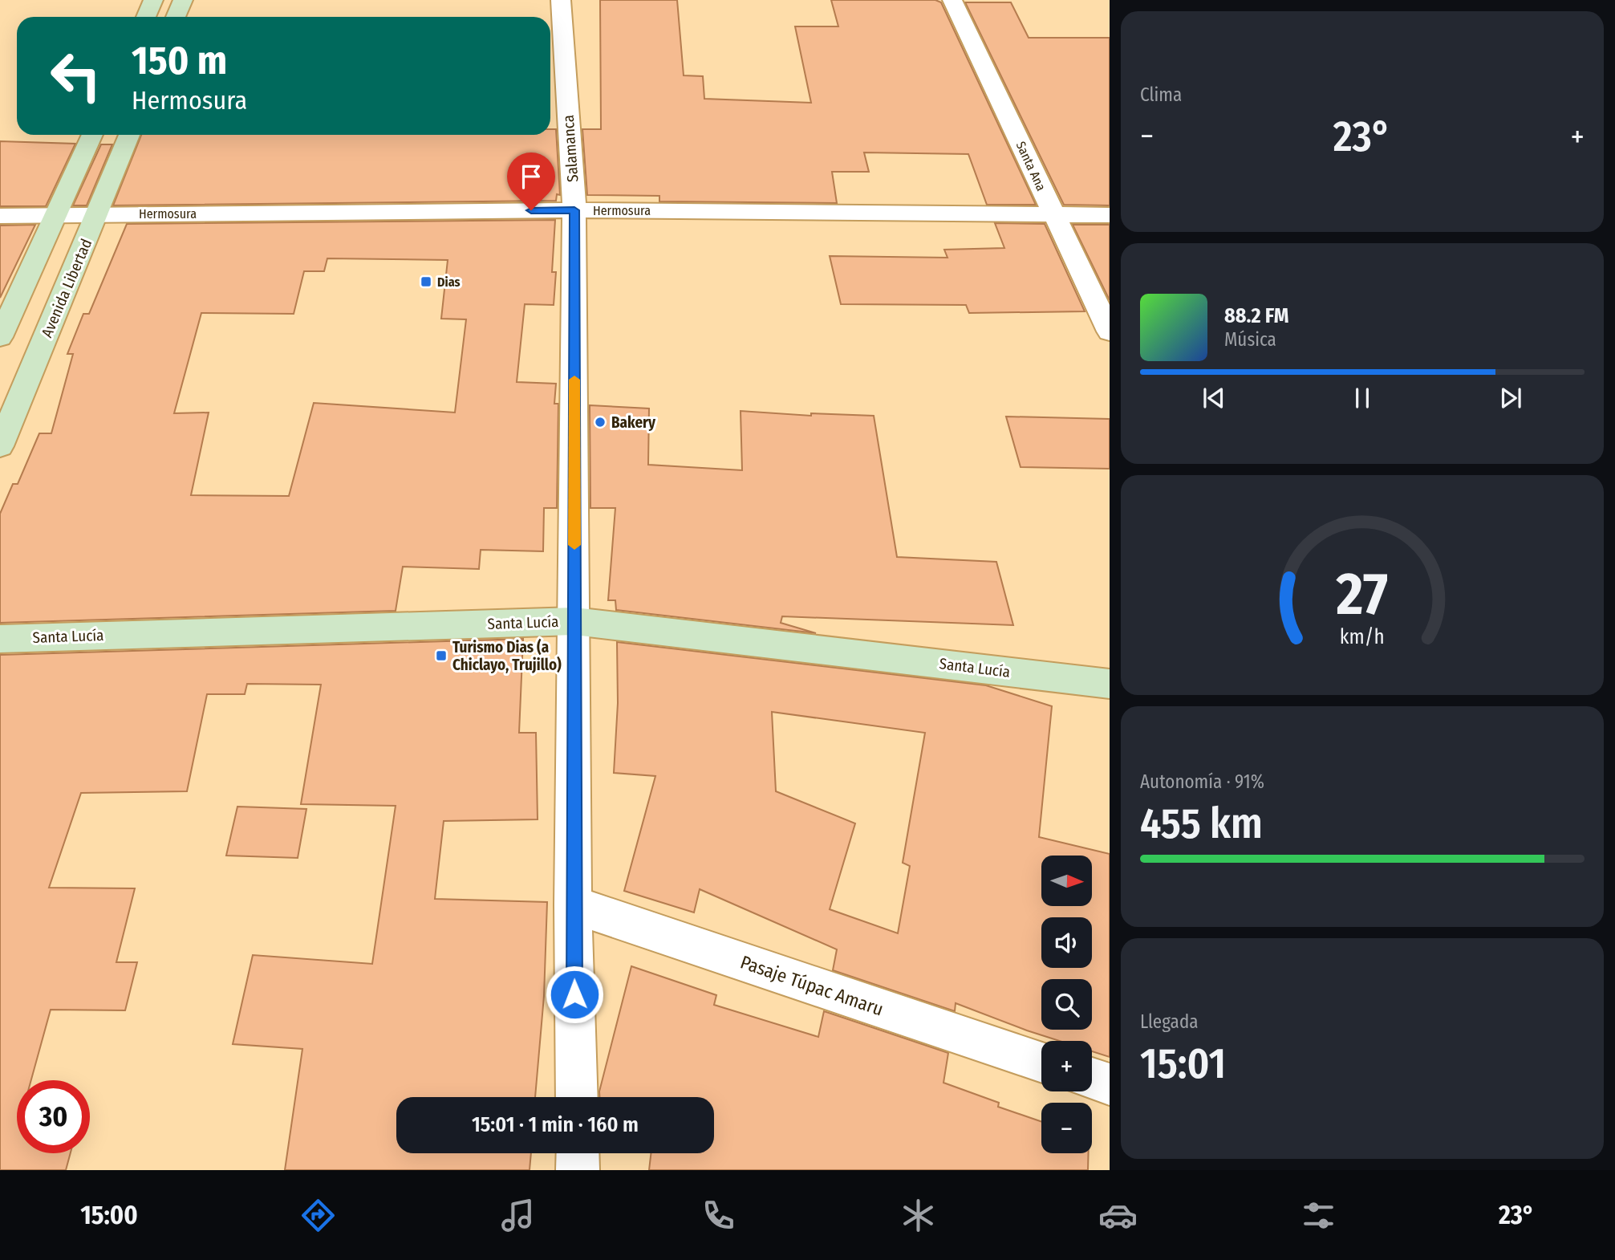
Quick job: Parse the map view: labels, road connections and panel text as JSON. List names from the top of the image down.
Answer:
{
  "streets": {
    "main road": ["Avenida Libertad", "Santa Lucía"],
    "street": [
      "Salamanca",
      "Santa Ana",
      "Hermosura",
      "Pasaje Túpac Amaru"
    ]
  },
  "crossings": [
    ["Salamanca", "Hermosura"],
    ["Salamanca", "Santa Lucía"],
    ["Salamanca", "Pasaje Túpac Amaru"],
    ["Santa Ana", "Hermosura"],
    ["Hermosura", "Avenida Libertad"]
  ],
  "places": {
    "transit": ["Dias", "Turismo Dias (a Chiclayo, Trujillo)"],
    "other": ["Bakery"]
  },
  "north": "right",
  "page": {
    "tile": [
      "Clima",
      ["Autonomía · 91%", "455 km"],
      ["Llegada", "15:01"]
    ],
    "turn": ["150 m", "Hermosura"],
    "heat": ["−", "23°", "+"],
    "song": ["88.2 FM", "Música"],
    "map_buttons": ["+", "−"],
    "limit": "30",
    "trip": "15:01 · 1 min · 160 m",
    "tabs": ["15:00", "23°"],
    "gauge": ["27", "km/h"]
  }
}
